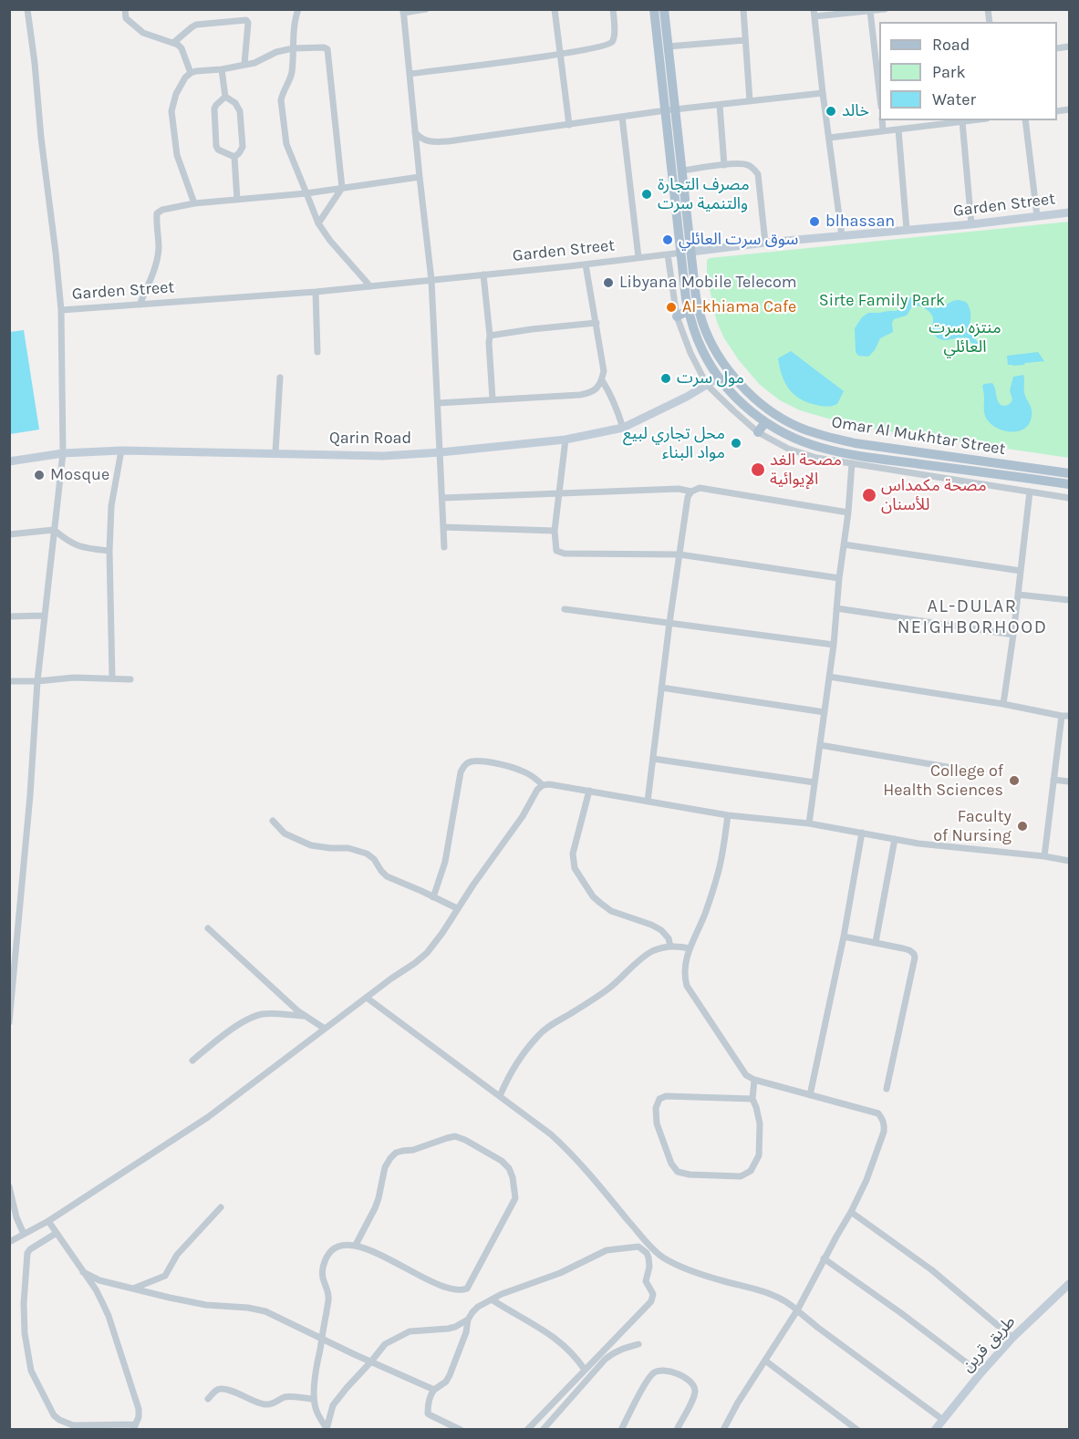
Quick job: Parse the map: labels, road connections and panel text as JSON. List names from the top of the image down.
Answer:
{
  "streets": {
    "main road": [
      "Garden Street",
      "Omar Al Mukhtar Street",
      "Qarin Road",
      "طريق قرين"
    ]
  },
  "crossings": [
    ["Garden Street", "Omar Al Mukhtar Street"]
  ],
  "districts": ["AL-DULAR NEIGHBORHOOD"],
  "parks": ["Sirte Family Park", "منتزه سرت العائلي"],
  "places": [
    "خالد",
    "مصرف التجارة والتنمية سرت",
    "blhassan",
    "سوق سرت العائلي",
    "Libyana Mobile Telecom",
    "Al-khiama Cafe",
    "مول سرت",
    "محل تجاري لبيع مواد البناء",
    "مصحة الغد الإيوائية",
    "Mosque",
    "مصحة مكمداس للأسنان",
    "College of Health Sciences",
    "Faculty of Nursing"
  ],
  "legend": ["Road", "Park", "Water"]
}
